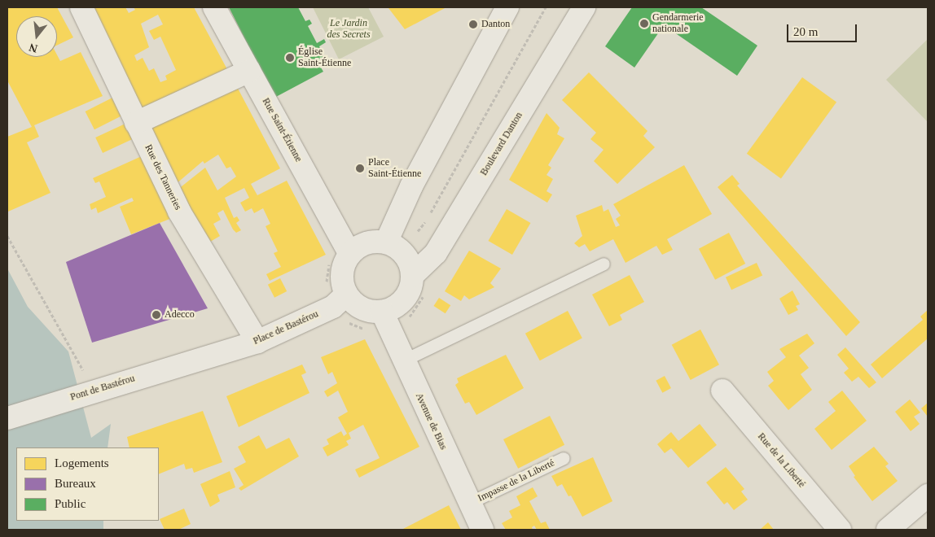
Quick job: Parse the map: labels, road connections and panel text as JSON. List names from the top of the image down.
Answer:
{
  "streets": {
    "street": [
      "Rue Saint-Étienne",
      "Boulevard Danton",
      "Rue des Tanneries",
      "Place de Bastérou",
      "Pont de Bastérou",
      "Avenue de Bias",
      "Rue de la Liberté"
    ],
    "lane": ["Impasse de la Liberté"]
  },
  "crossings": [
    ["Rue Saint-Étienne", "Boulevard Danton"],
    ["Rue Saint-Étienne", "Place de Bastérou"],
    ["Rue Saint-Étienne", "Avenue de Bias"],
    ["Boulevard Danton", "Place de Bastérou"],
    ["Boulevard Danton", "Avenue de Bias"],
    ["Rue des Tanneries", "Place de Bastérou"],
    ["Place de Bastérou", "Pont de Bastérou"],
    ["Place de Bastérou", "Avenue de Bias"],
    ["Avenue de Bias", "Impasse de la Liberté"]
  ],
  "parks": ["Le Jardin des Secrets"],
  "places": [
    "Gendarmerie nationale",
    "Danton",
    "Église Saint-Étienne",
    "Place Saint-Étienne",
    "Adecco"
  ],
  "legend": ["Logements", "Bureaux", "Public"],
  "scale_bar": "20 m",
  "north": "bottom"
}
